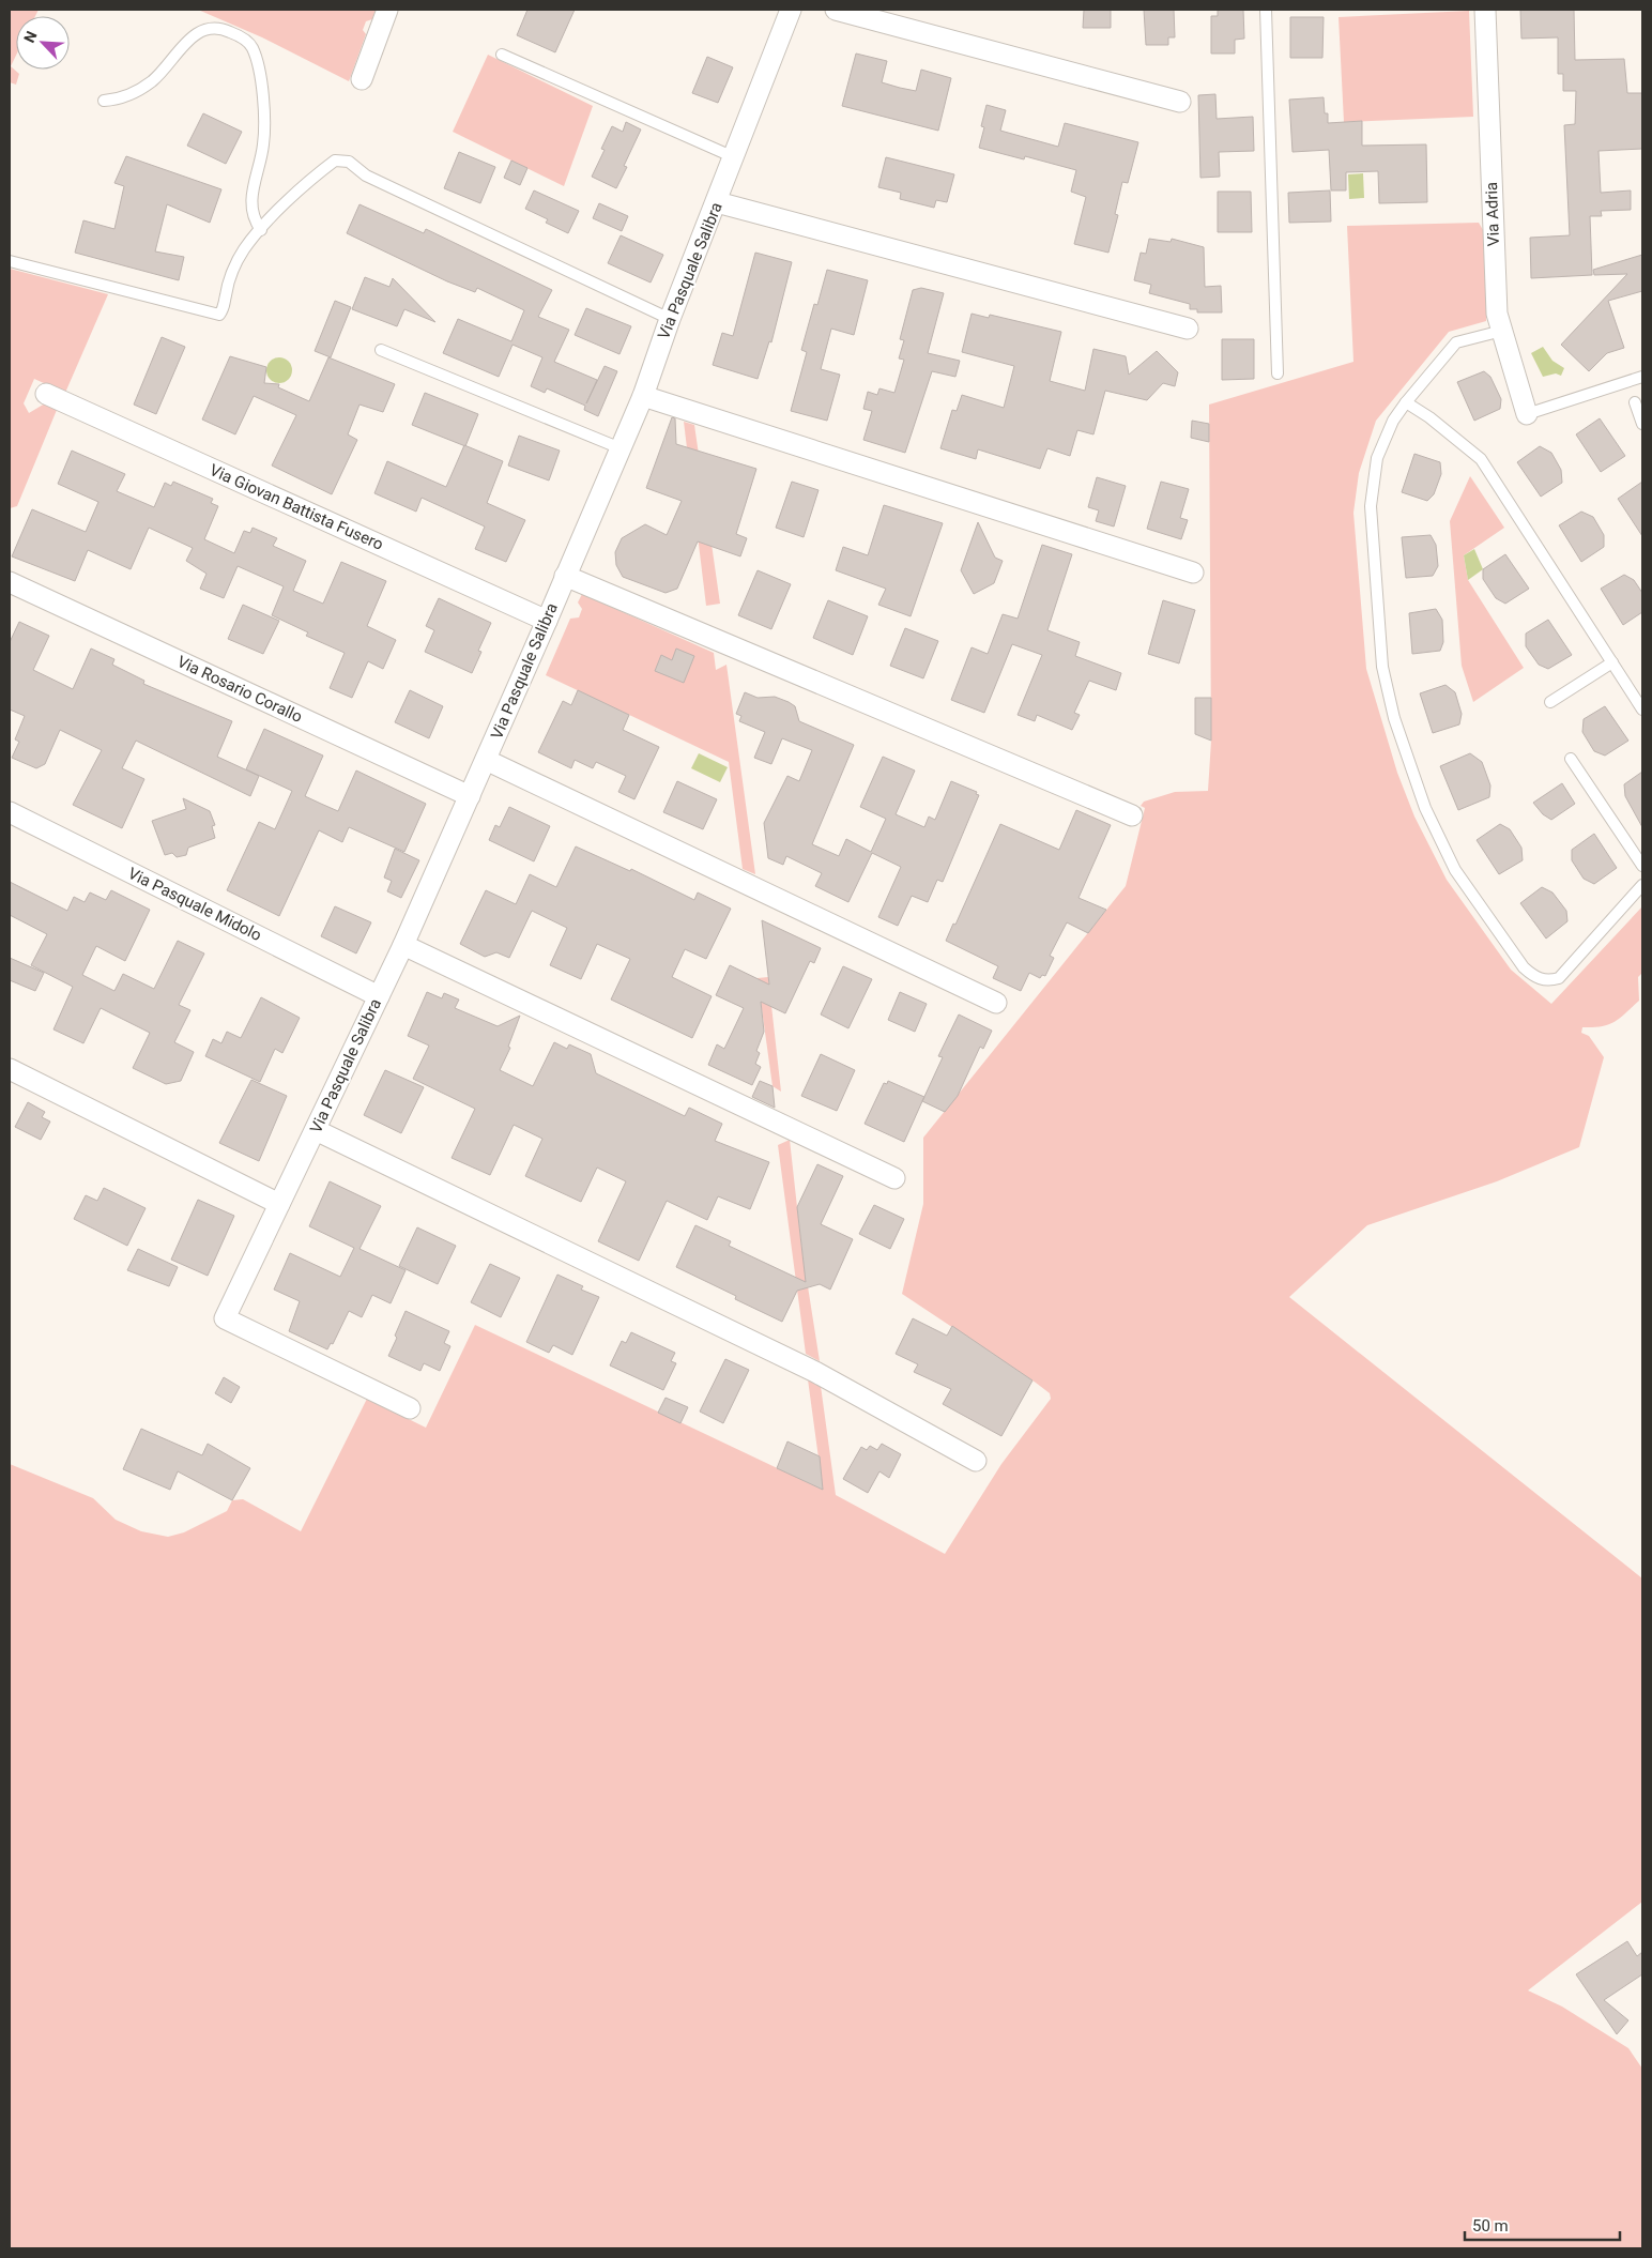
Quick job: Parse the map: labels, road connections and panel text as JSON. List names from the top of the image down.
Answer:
{
  "streets": {
    "street": [
      "Via Adria",
      "Via Pasquale Salibra",
      "Via Giovan Battista Fusero",
      "Via Rosario Corallo",
      "Via Pasquale Midolo"
    ]
  },
  "crossings": [
    ["Via Pasquale Salibra", "Via Giovan Battista Fusero"],
    ["Via Pasquale Salibra", "Via Rosario Corallo"],
    ["Via Pasquale Salibra", "Via Pasquale Midolo"]
  ],
  "scale_bar": "50 m",
  "north": "top left"
}
